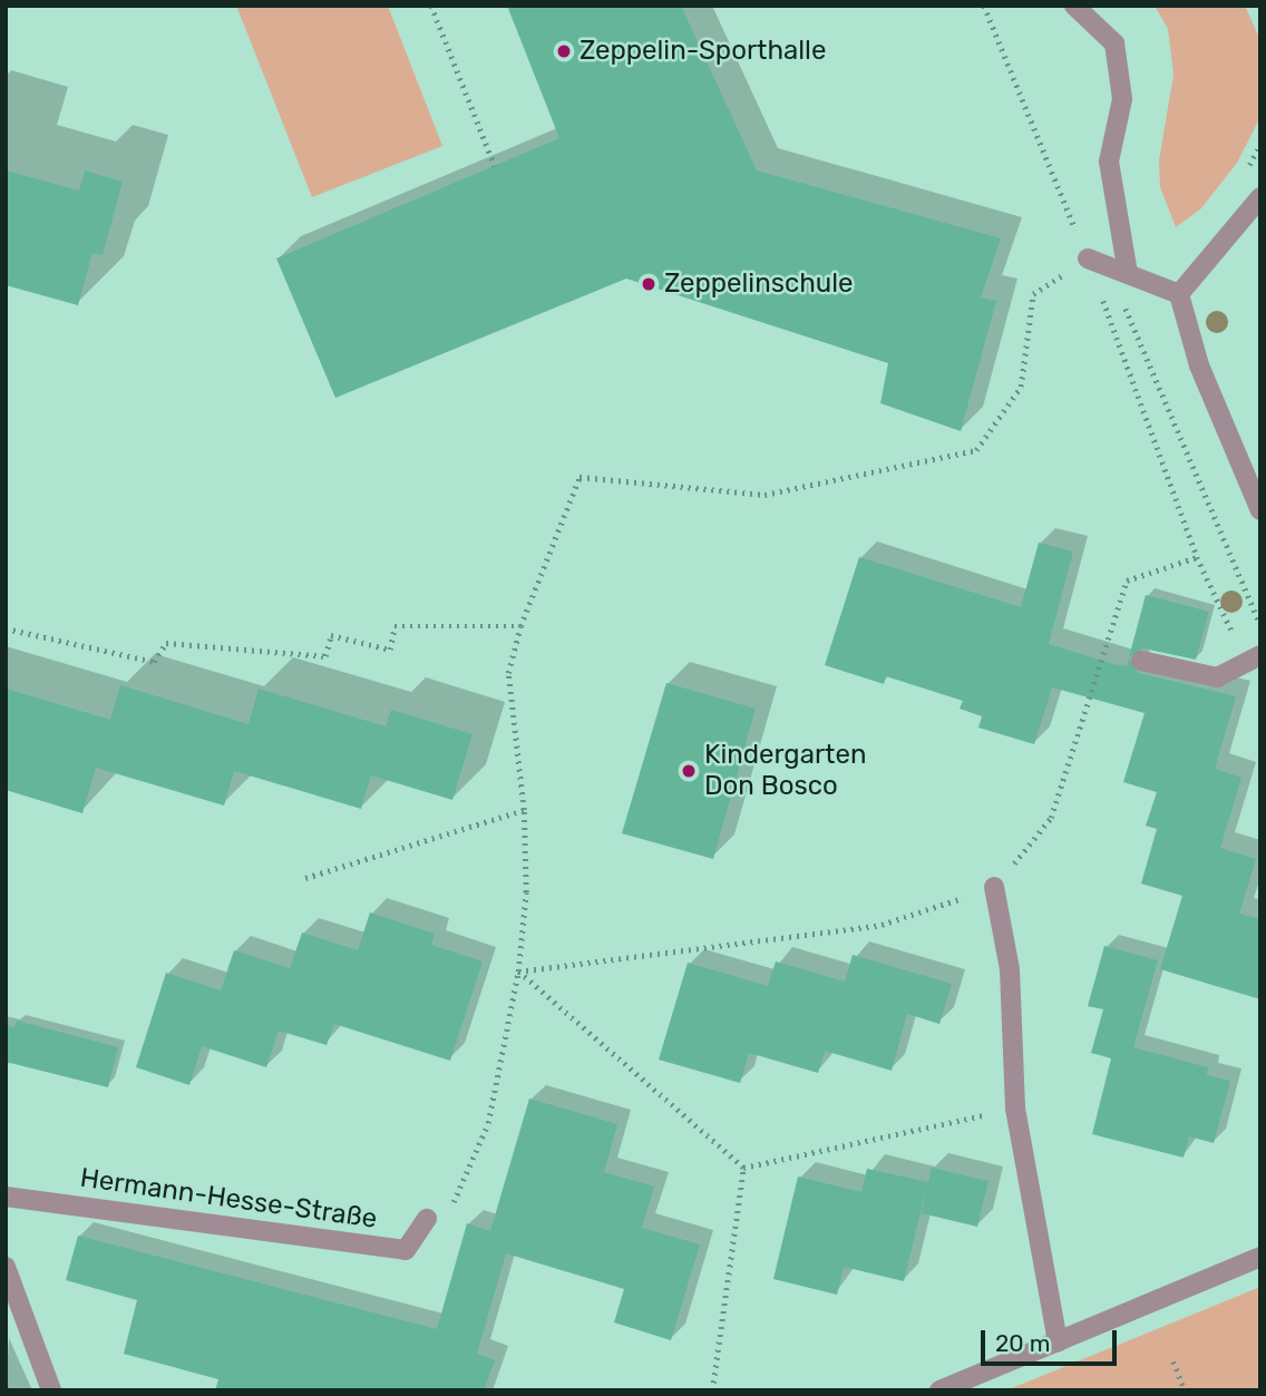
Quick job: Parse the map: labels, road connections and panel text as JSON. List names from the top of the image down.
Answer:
{
  "streets": {
    "street": ["Hermann-Hesse-Straße"]
  },
  "places": ["Zeppelin-Sporthalle", "Zeppelinschule", "Kindergarten Don Bosco"],
  "scale_bar": "20 m"
}
